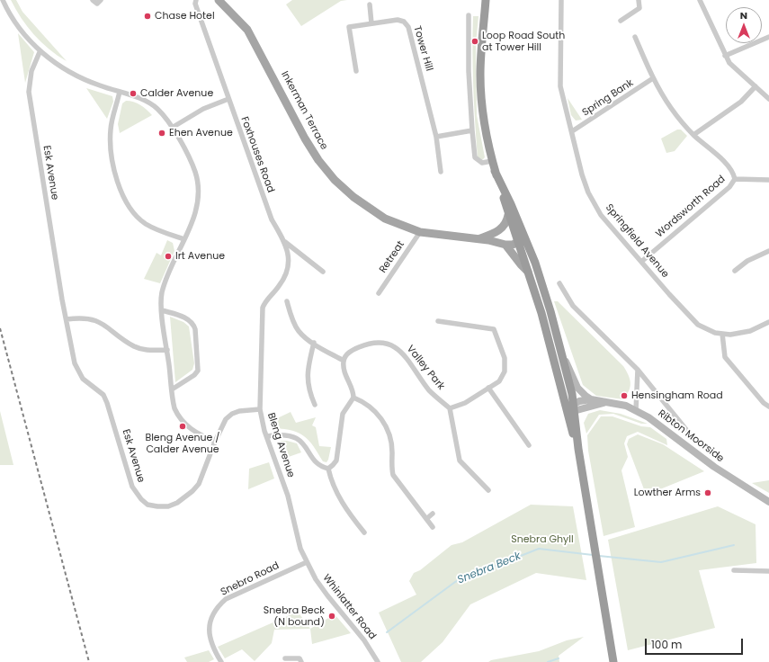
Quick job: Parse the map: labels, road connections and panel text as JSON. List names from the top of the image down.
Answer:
{
  "streets": {
    "main road": ["Inkerman Terrace", "Ribton Moorside"],
    "street": [
      "Tower Hill",
      "Spring Bank",
      "Foxhouses Road",
      "Esk Avenue",
      "Wordsworth Road",
      "Springfield Avenue",
      "Retreat",
      "Valley Park",
      "Bleng Avenue",
      "Snebro Road",
      "Whinlatter Road"
    ]
  },
  "crossings": [
    ["Spring Bank", "Springfield Avenue"],
    ["Inkerman Terrace", "Retreat"],
    ["Foxhouses Road", "Bleng Avenue"],
    ["Esk Avenue", "Bleng Avenue"],
    ["Wordsworth Road", "Springfield Avenue"],
    ["Bleng Avenue", "Snebro Road"],
    ["Bleng Avenue", "Whinlatter Road"],
    ["Snebro Road", "Whinlatter Road"]
  ],
  "water": ["Snebra Beck"],
  "parks": ["Snebra Ghyll"],
  "places": [
    "Chase Hotel",
    "Loop Road South at Tower Hill",
    "Calder Avenue",
    "Ehen Avenue",
    "Irt Avenue",
    "Hensingham Road",
    "Bleng Avenue / Calder Avenue",
    "Lowther Arms",
    "Snebra Beck (N bound)"
  ],
  "scale_bar": "100 m",
  "north": "top"
}
